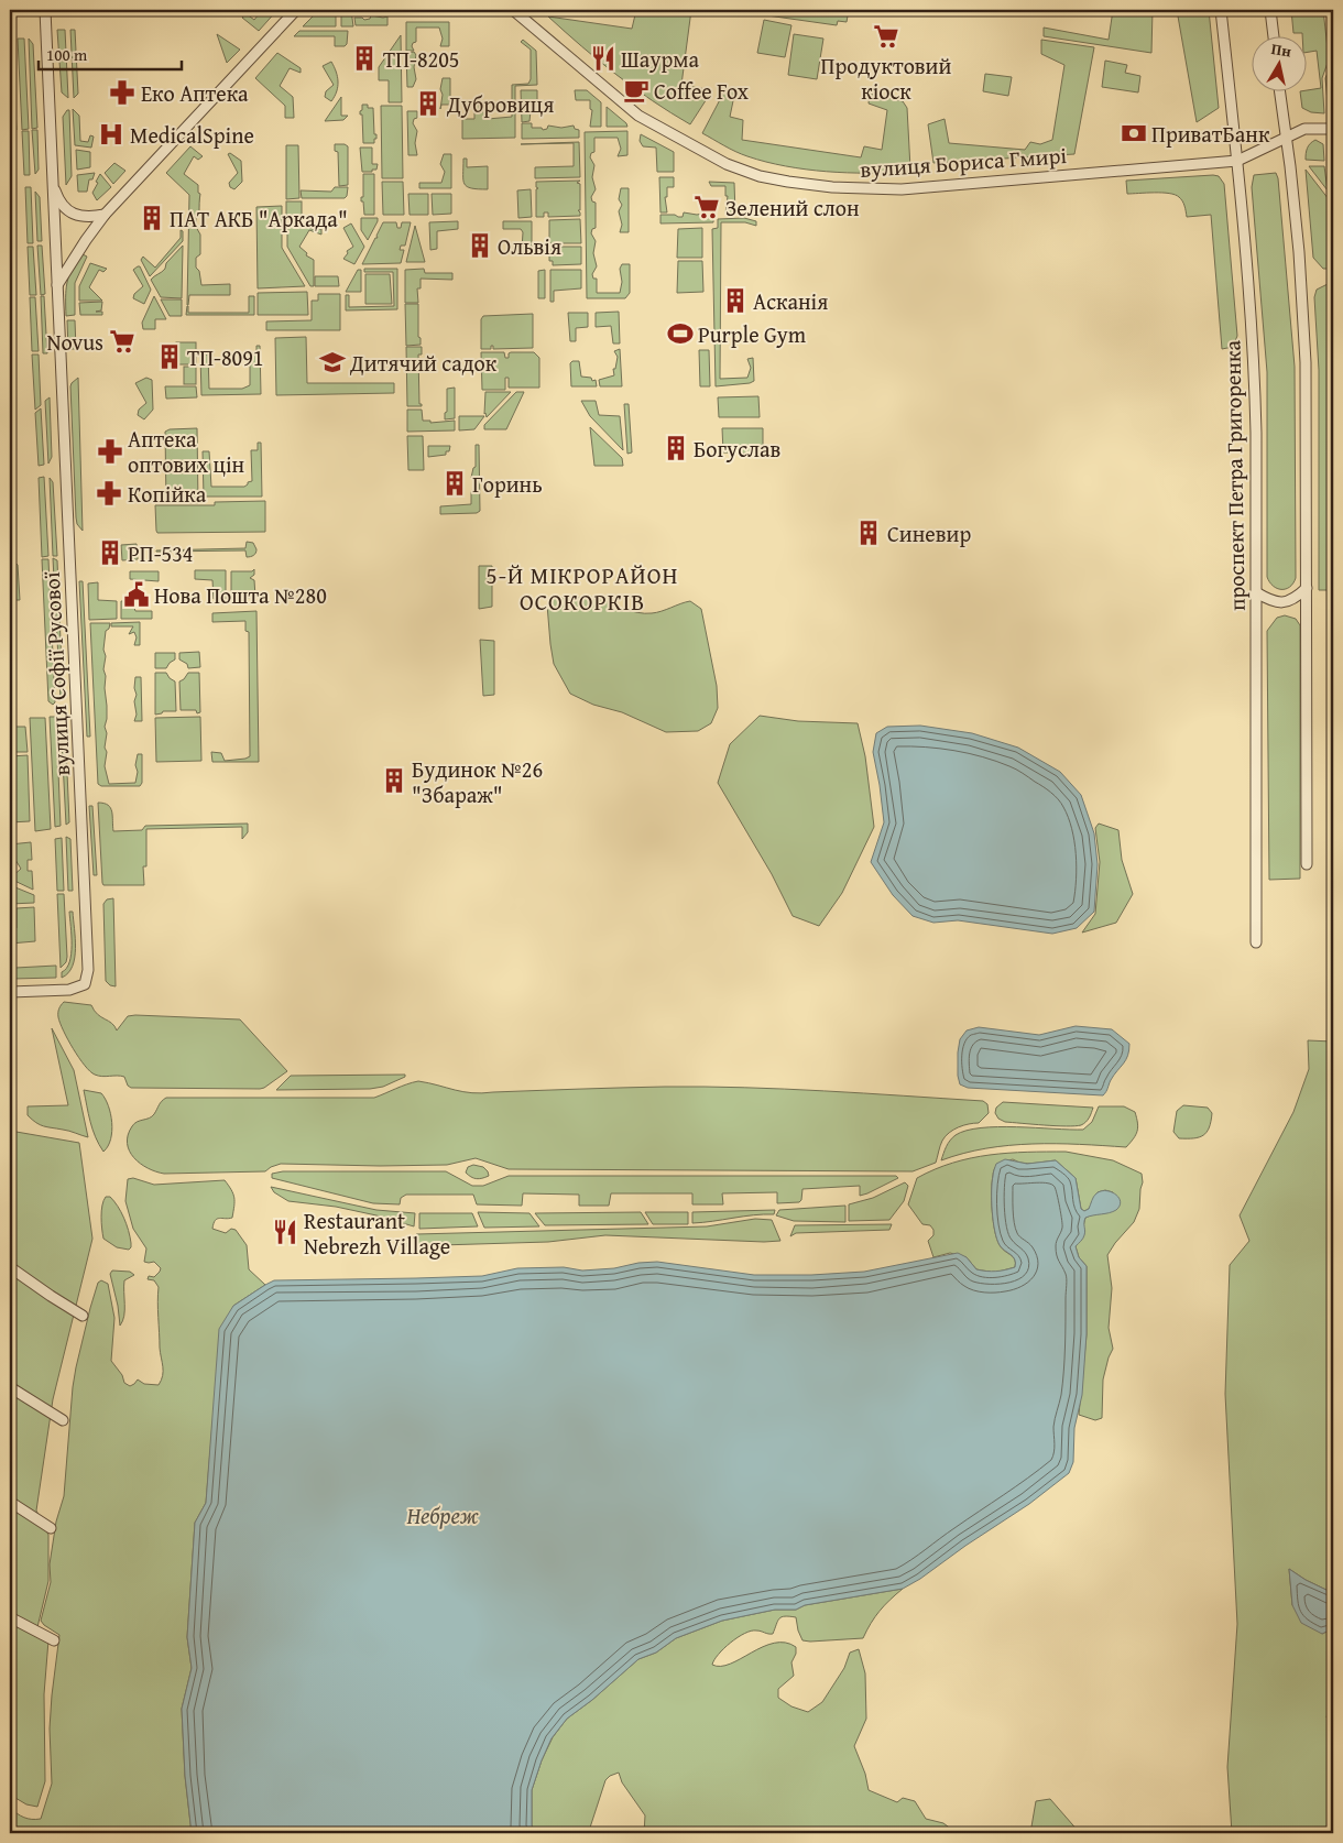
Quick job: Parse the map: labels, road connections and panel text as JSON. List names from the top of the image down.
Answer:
{
  "streets": {
    "street": ["вулиця Бориса Гмирі", "проспект Петра Григоренка", "вулиця Софії Русової"]
  },
  "crossings": [
    ["вулиця Бориса Гмирі", "проспект Петра Григоренка"]
  ],
  "districts": ["5-Й МІКРОРАЙОН ОСОКОРКІВ"],
  "water": ["Небреж"],
  "places": {
    "supermarket": ["Продуктовий кіоск", "Зелений слон", "Novus"],
    "building": [
      "ТП-8205",
      "Дубровиця",
      "ПАТ АКБ \"Аркада\"",
      "Ольвія",
      "Асканія",
      "ТП-8091",
      "Богуслав",
      "Горинь",
      "Синевир",
      "РП-534",
      "Будинок №26 \"Збараж\""
    ],
    "restaurant": ["Шаурма", "Restaurant Nebrezh Village"],
    "cafe": ["Coffee Fox"],
    "pharmacy": ["Еко Аптека", "Аптека оптових цін", "Копійка"],
    "bank": ["ПриватБанк"],
    "hospital": ["MedicalSpine"],
    "sports": ["Purple Gym"],
    "school or university": ["Дитячий садок"],
    "public building": ["Нова Пошта №280"]
  },
  "scale_bar": "100 m",
  "north": "top"
}
